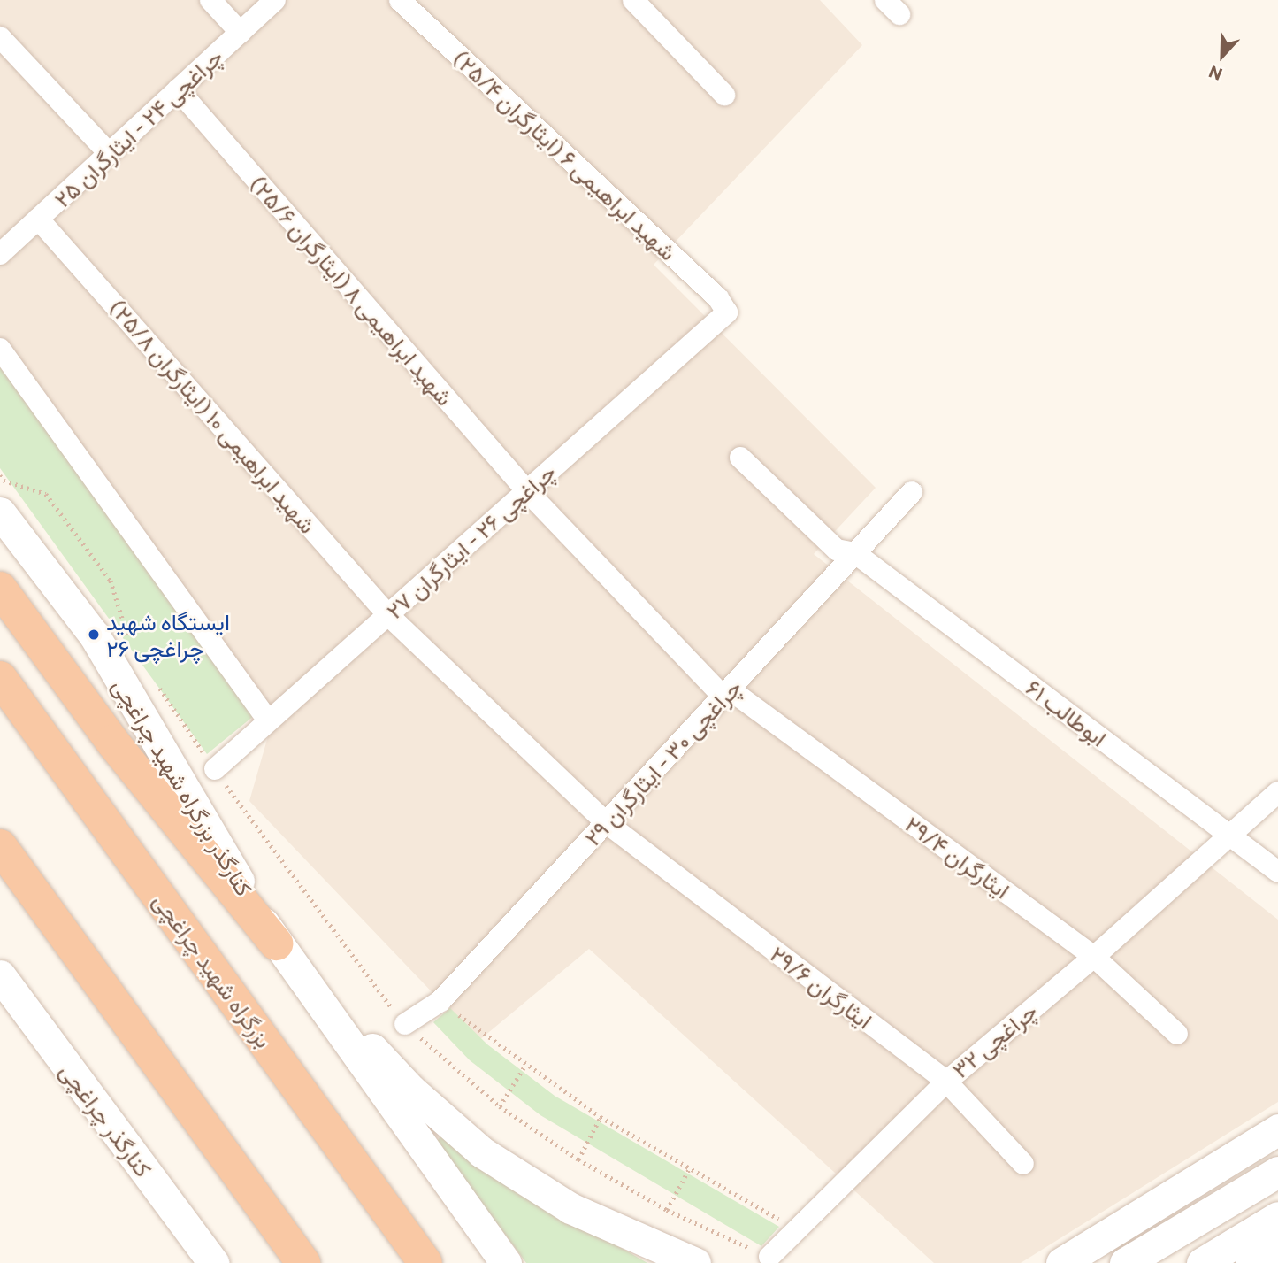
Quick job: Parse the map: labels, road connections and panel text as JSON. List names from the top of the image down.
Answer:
{
  "streets": {
    "highway": ["بزرگراه شهید چراغچی"],
    "main road": ["کنارگذر بزرگراه شهید چراغچی", "کنارگذر چراغچی"],
    "street": [
      "چراغچی ۲۴ - ایثارگران ۲۵",
      "شهید ابراهیمی ۶ (ایثارگران ۲۵/۴)",
      "شهید ابراهیمی ۸ (ایثارگران ۲۵/۶)",
      "شهید ابراهیمی ۱۰ (ایثارگران ۲۵/۸)",
      "چراغچی ۲۶ - ایثارگران ۲۷",
      "ابوطالب ۶۱",
      "چراغچی ۳۰ - ایثارگران ۲۹",
      "ایثارگران ۲۹/۴",
      "ایثارگران ۲۹/۶",
      "چراغچی ۳۲"
    ]
  },
  "crossings": [
    ["چراغچی ۲۴ - ایثارگران ۲۵", "شهید ابراهیمی ۸ (ایثارگران ۲۵/۶)"],
    ["چراغچی ۲۴ - ایثارگران ۲۵", "شهید ابراهیمی ۱۰ (ایثارگران ۲۵/۸)"],
    ["شهید ابراهیمی ۶ (ایثارگران ۲۵/۴)", "چراغچی ۲۶ - ایثارگران ۲۷"],
    ["شهید ابراهیمی ۸ (ایثارگران ۲۵/۶)", "چراغچی ۲۶ - ایثارگران ۲۷"],
    ["شهید ابراهیمی ۸ (ایثارگران ۲۵/۶)", "چراغچی ۳۰ - ایثارگران ۲۹"],
    ["شهید ابراهیمی ۸ (ایثارگران ۲۵/۶)", "ایثارگران ۲۹/۴"],
    ["شهید ابراهیمی ۱۰ (ایثارگران ۲۵/۸)", "چراغچی ۲۶ - ایثارگران ۲۷"],
    ["شهید ابراهیمی ۱۰ (ایثارگران ۲۵/۸)", "چراغچی ۳۰ - ایثارگران ۲۹"],
    ["شهید ابراهیمی ۱۰ (ایثارگران ۲۵/۸)", "ایثارگران ۲۹/۶"],
    ["ابوطالب ۶۱", "چراغچی ۳۰ - ایثارگران ۲۹"],
    ["ابوطالب ۶۱", "چراغچی ۳۲"],
    ["چراغچی ۳۰ - ایثارگران ۲۹", "ایثارگران ۲۹/۴"],
    ["چراغچی ۳۰ - ایثارگران ۲۹", "ایثارگران ۲۹/۶"],
    ["ایثارگران ۲۹/۴", "چراغچی ۳۲"],
    ["ایثارگران ۲۹/۶", "چراغچی ۳۲"]
  ],
  "places": ["ایستگاه شهید چراغچی ۲۶"],
  "north": "bottom"
}
